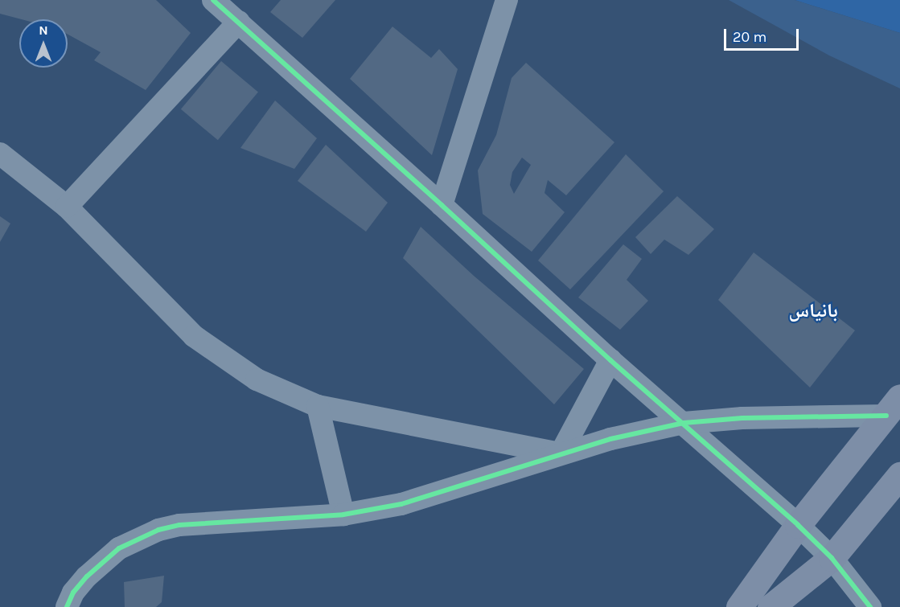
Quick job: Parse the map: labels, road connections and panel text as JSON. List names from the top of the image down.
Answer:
{
  "districts": ["بانياس"],
  "scale_bar": "20 m",
  "north": "top"
}
